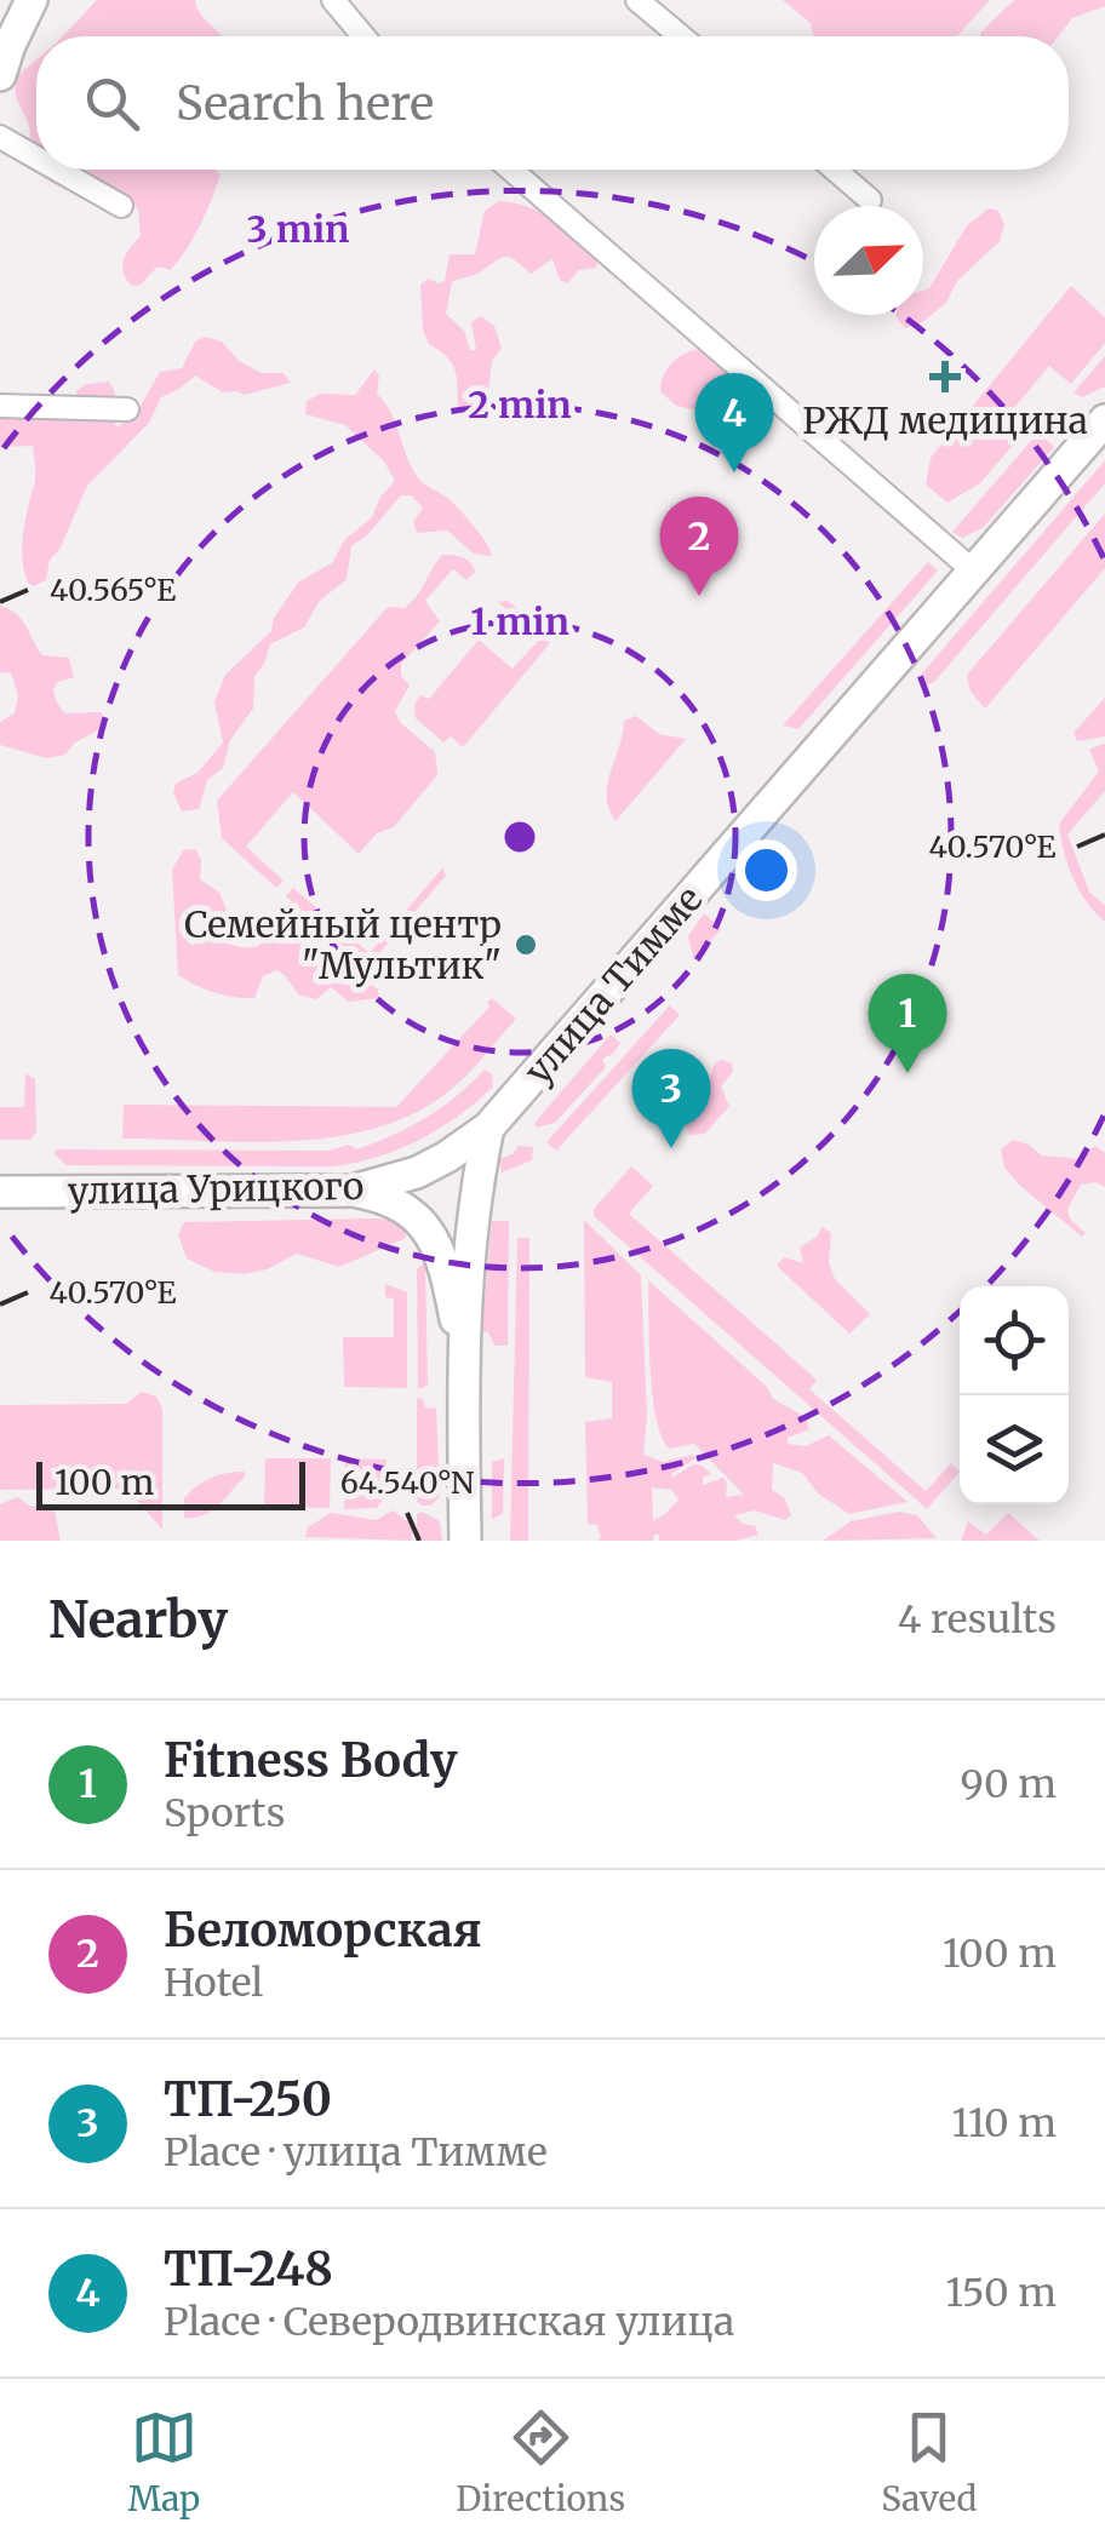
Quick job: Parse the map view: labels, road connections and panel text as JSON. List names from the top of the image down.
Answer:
{
  "streets": {
    "main road": ["улица Тимме", "улица Урицкого"]
  },
  "crossings": [
    ["улица Тимме", "улица Урицкого"]
  ],
  "places": {
    "health": ["РЖД медицина"],
    "other": ["Семейный центр \"Мультик\""]
  },
  "scale_bar": "100 m",
  "north": "top right",
  "page": {
    "search": "Search here",
    "pins": [
      "4",
      "2",
      "1",
      "3"
    ],
    "scale": "100 m",
    "heading": ["Nearby", "4 results"],
    "list": [
      {
        "mark": "1",
        "name": "Fitness Body",
        "note": "Sports",
        "value": "90 m"
      },
      {
        "mark": "2",
        "name": "Беломорская",
        "note": "Hotel",
        "value": "100 m"
      },
      {
        "mark": "3",
        "name": "ТП-250",
        "note": "Place · улица Тимме",
        "value": "110 m"
      },
      {
        "mark": "4",
        "name": "ТП-248",
        "note": "Place · Северодвинская улица",
        "value": "150 m"
      }
    ],
    "nav": ["Map", "Directions", "Saved"]
  },
  "coordinates": ["40.565°E", "40.570°E", "64.540°N"],
  "rings": ["3 min", "2 min", "1 min"]
}
